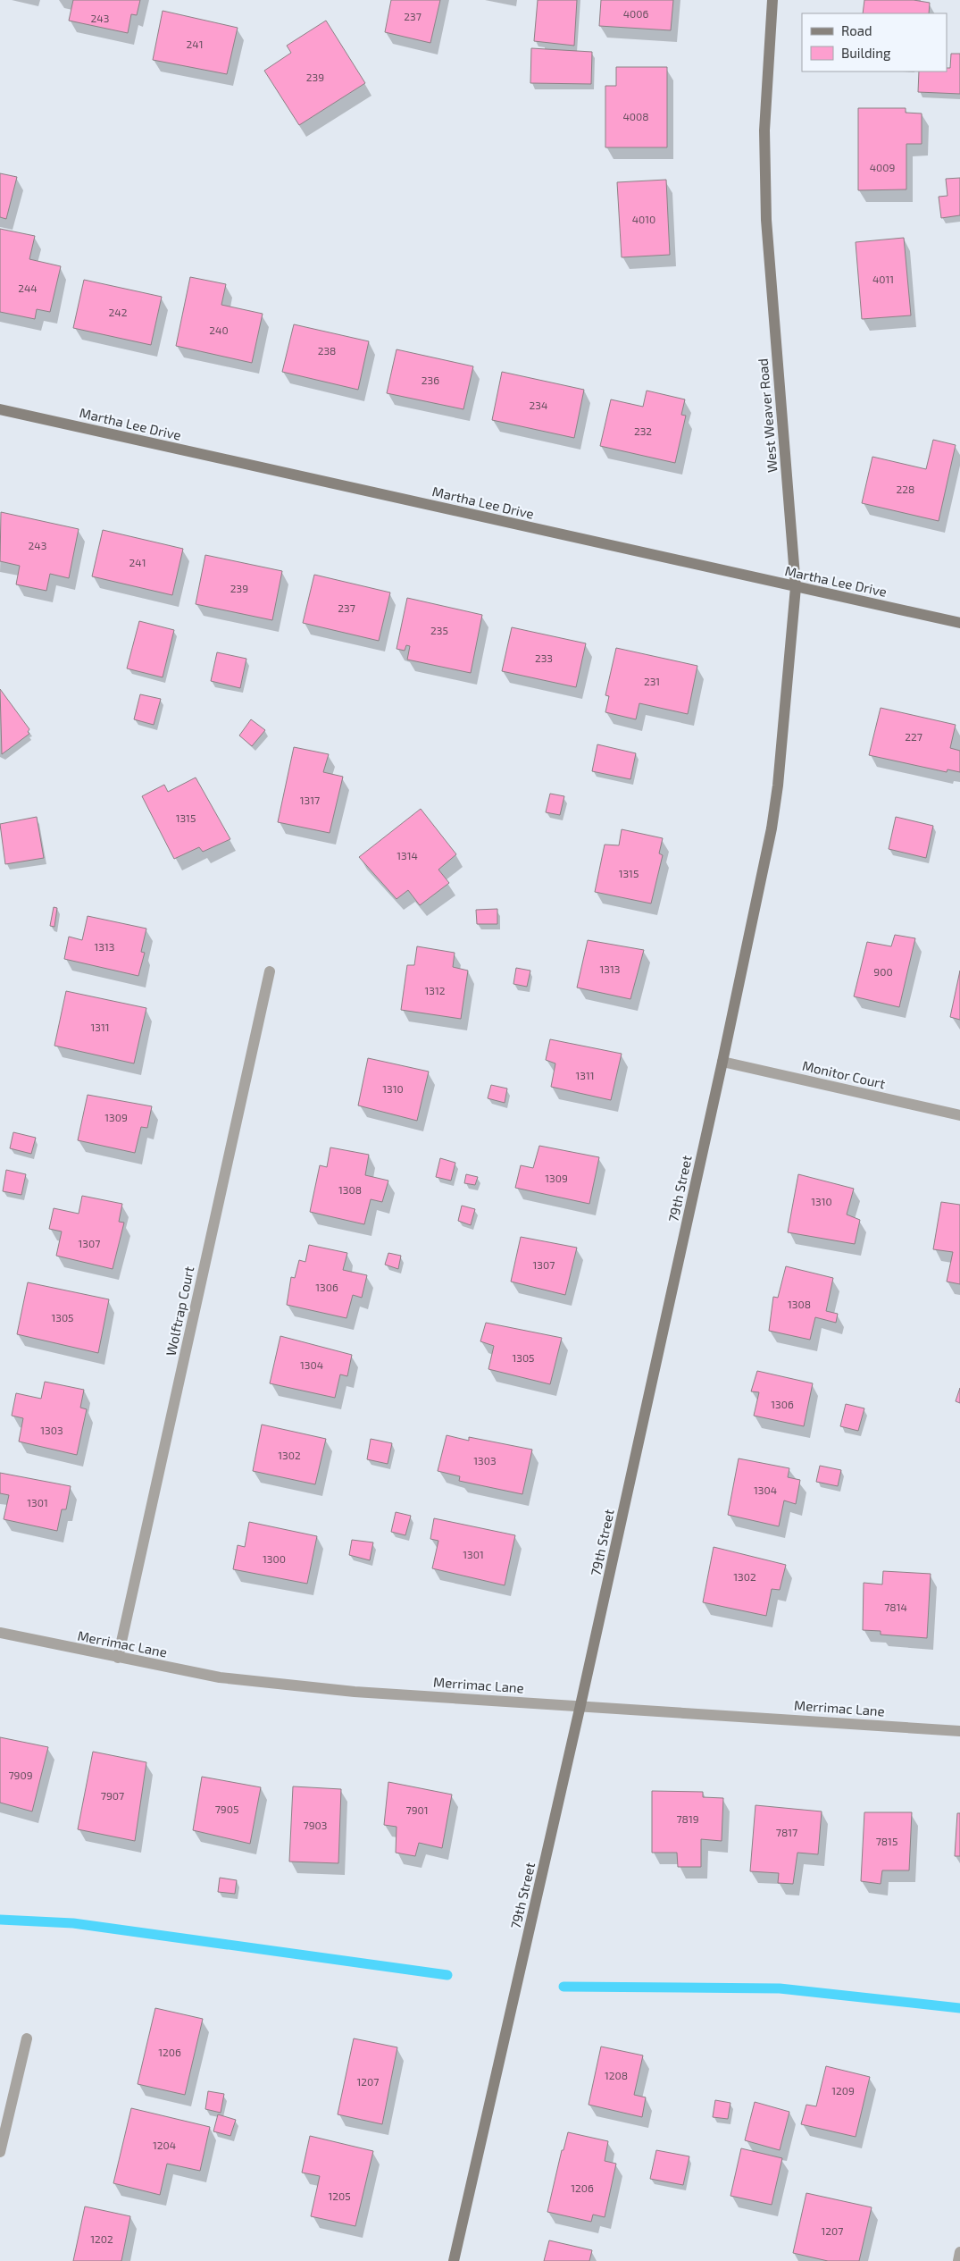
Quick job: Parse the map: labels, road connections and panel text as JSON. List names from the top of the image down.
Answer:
{
  "streets": {
    "street": [
      "West Weaver Road",
      "Martha Lee Drive",
      "Monitor Court",
      "79th Street",
      "Wolftrap Court",
      "Merrimac Lane"
    ]
  },
  "crossings": [
    ["West Weaver Road", "Martha Lee Drive"],
    ["West Weaver Road", "79th Street"],
    ["Monitor Court", "79th Street"],
    ["79th Street", "Merrimac Lane"],
    ["Wolftrap Court", "Merrimac Lane"]
  ],
  "house_numbers": [
    "4006",
    "237",
    "243",
    "241",
    "239",
    "4008",
    "4009",
    "4010",
    "4011",
    "244",
    "242",
    "240",
    "238",
    "236",
    "234",
    "232",
    "228",
    "243",
    "241",
    "239",
    "237",
    "235",
    "233",
    "231",
    "227",
    "1317",
    "1315",
    "1314",
    "1315",
    "1313",
    "1313",
    "900",
    "1312",
    "1311",
    "1311",
    "1310",
    "1309",
    "1309",
    "1308",
    "1310",
    "1307",
    "1307",
    "1306",
    "1308",
    "1305",
    "1305",
    "1304",
    "1306",
    "1303",
    "1302",
    "1303",
    "1304",
    "1301",
    "1301",
    "1300",
    "1302",
    "7814",
    "7909",
    "7907",
    "7905",
    "7901",
    "7819",
    "7903",
    "7817",
    "7815",
    "1206",
    "1208",
    "1207",
    "1209",
    "1204",
    "1206",
    "1205",
    "1207",
    "1202"
  ],
  "legend": ["Road", "Building"]
}
